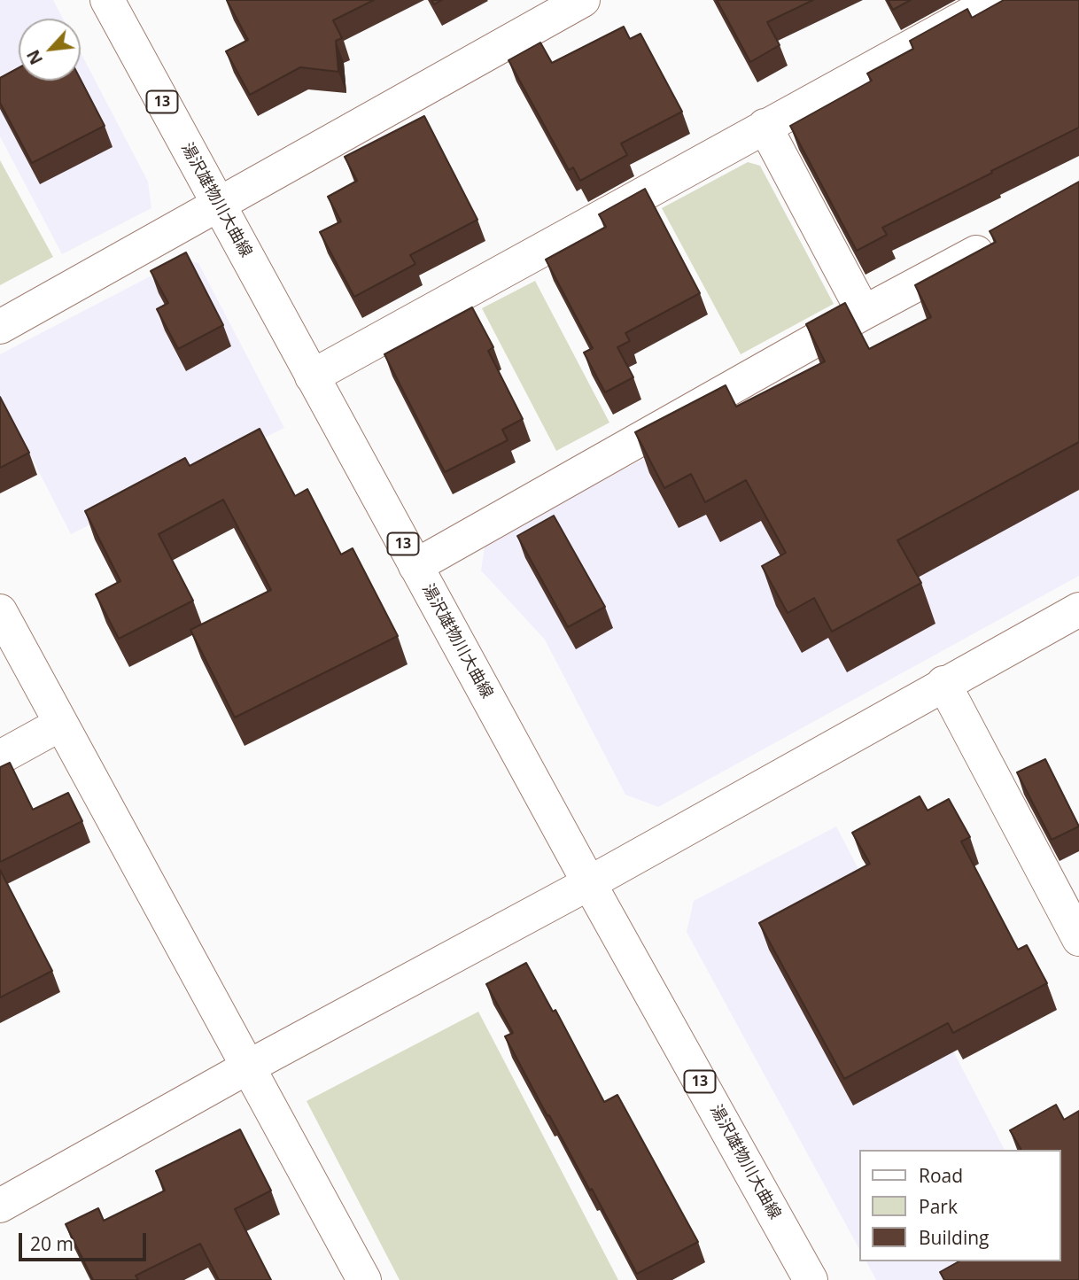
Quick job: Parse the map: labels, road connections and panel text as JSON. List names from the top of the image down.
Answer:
{
  "streets": {
    "street": ["13", "湯沢雄物川大曲線"]
  },
  "legend": ["Road", "Park", "Building"],
  "scale_bar": "20 m",
  "north": "bottom left"
}
